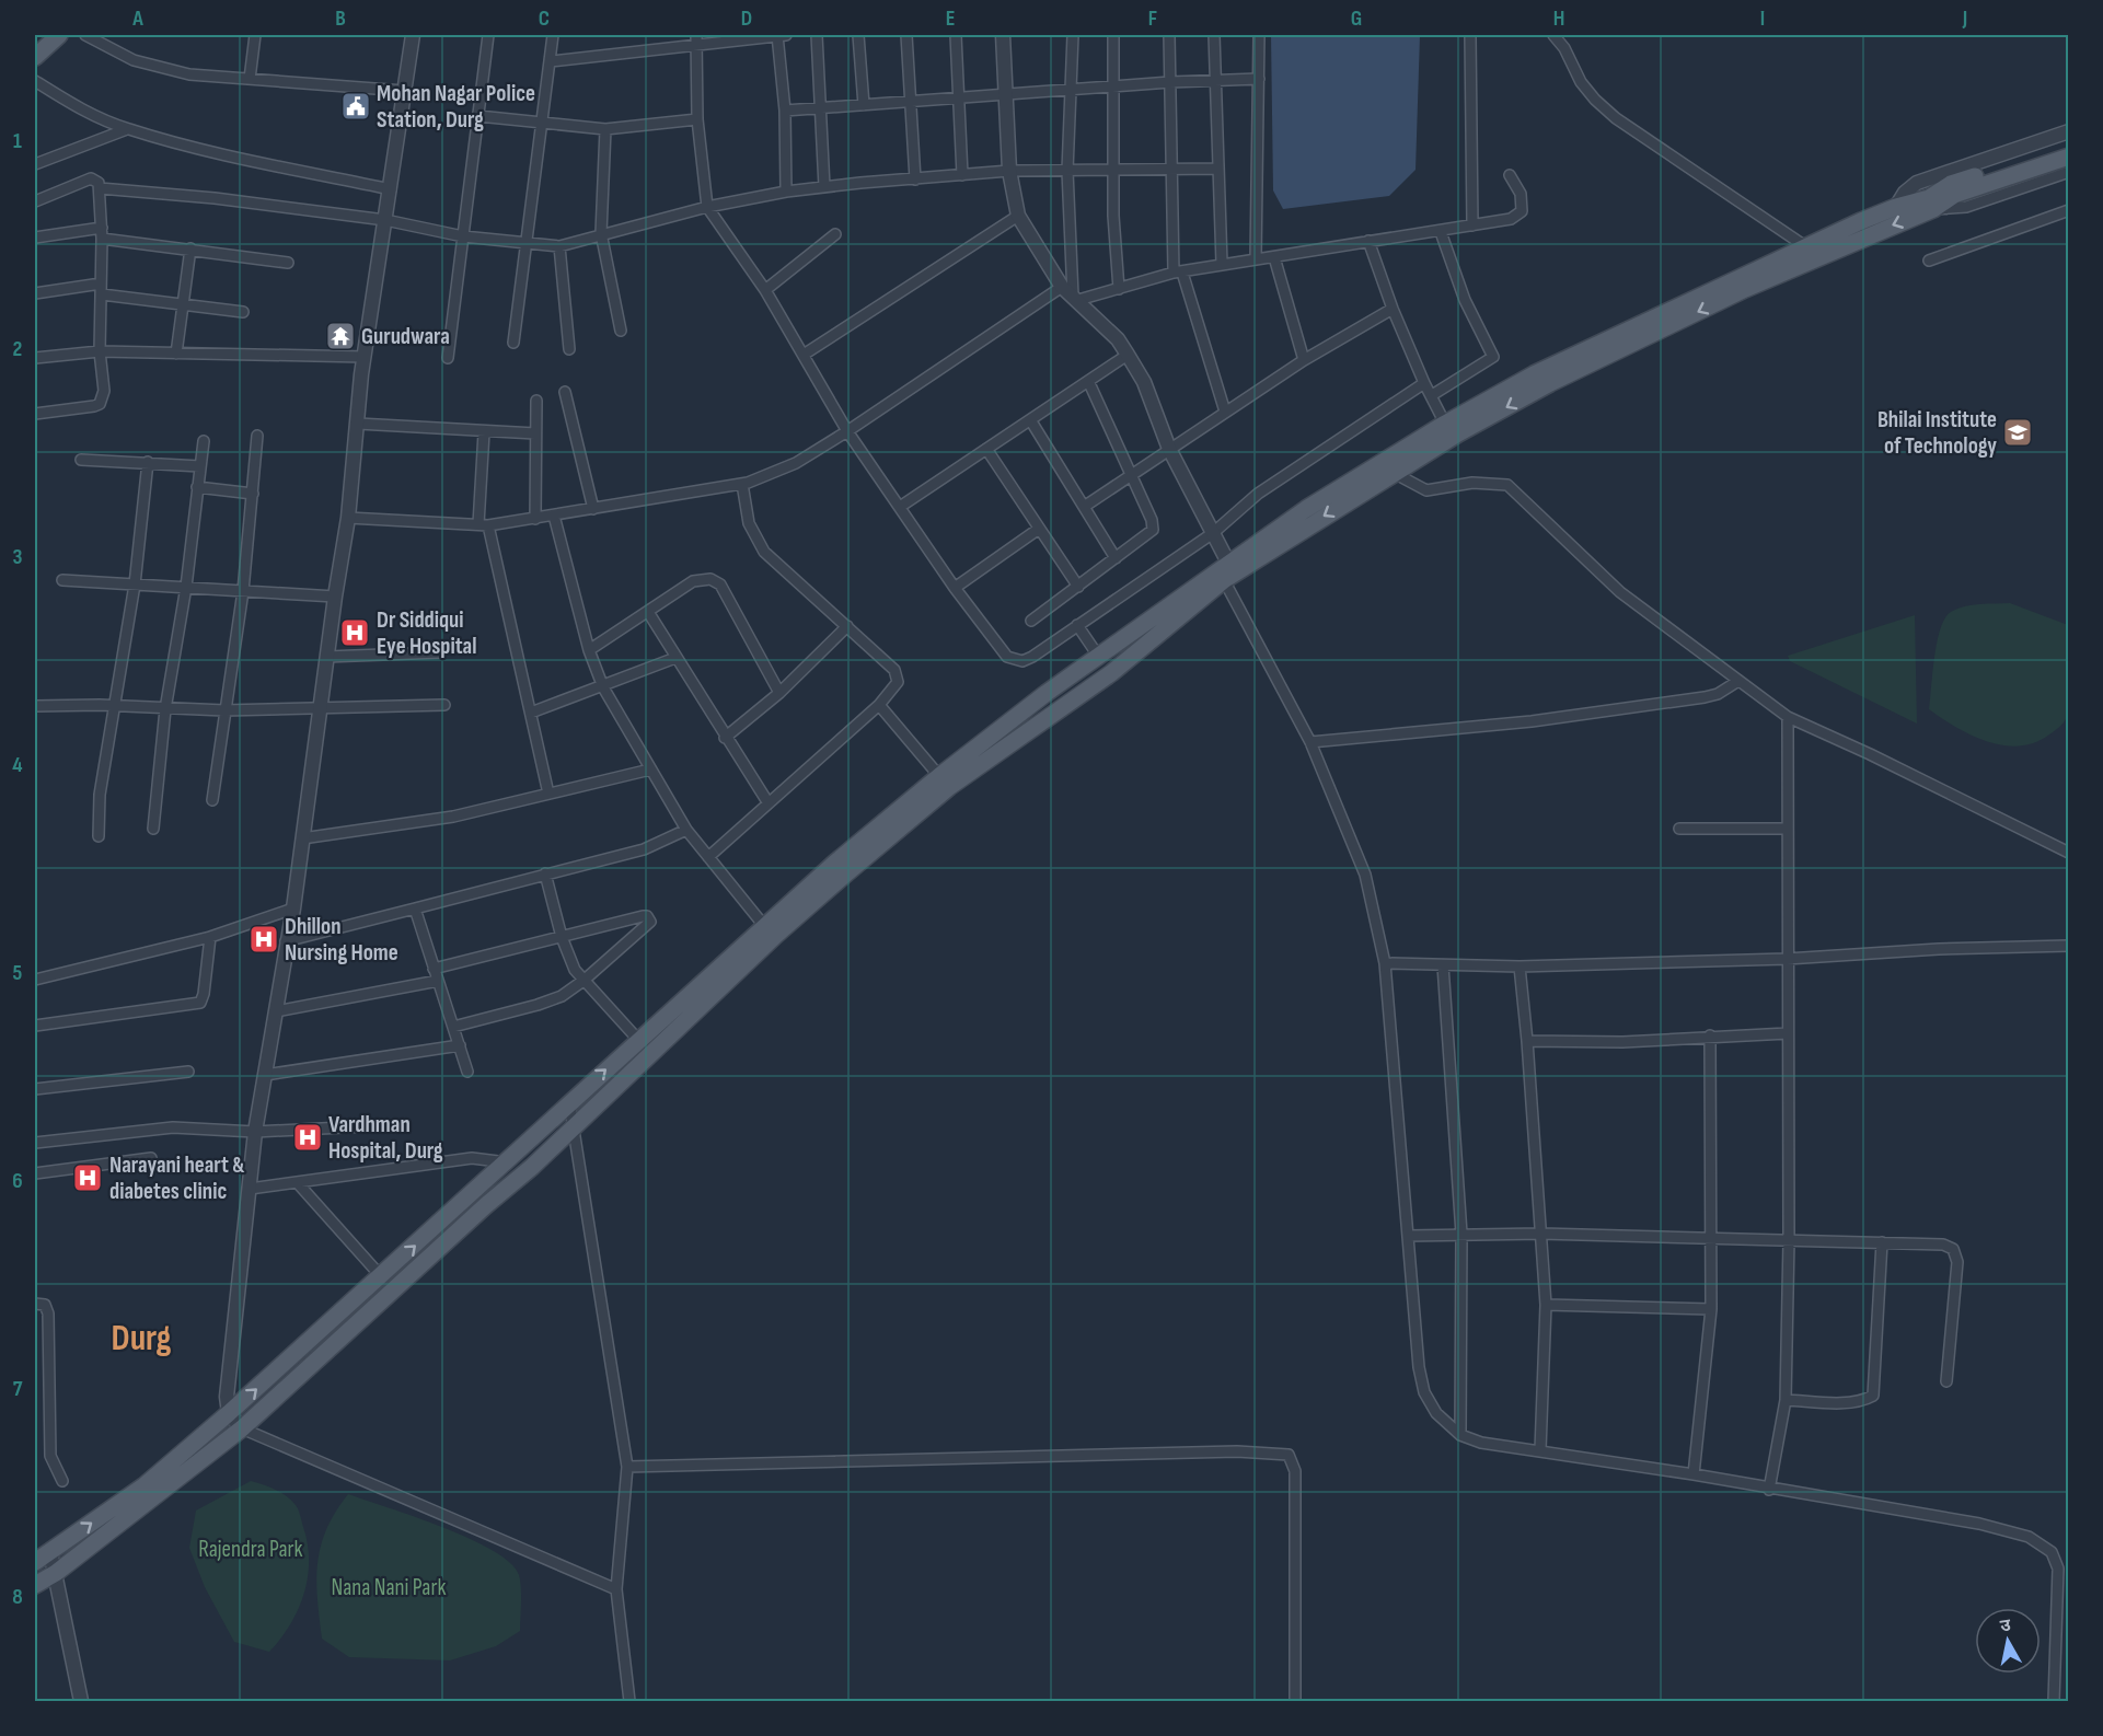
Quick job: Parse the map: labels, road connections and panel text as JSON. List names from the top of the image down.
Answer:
{
  "districts": ["Durg"],
  "parks": ["Rajendra Park", "Nana Nani Park"],
  "places": {
    "public building": ["Mohan Nagar Police Station, Durg"],
    "temple": ["Gurudwara"],
    "school or university": ["Bhilai Institute of Technology"],
    "hospital": [
      "Dr Siddiqui Eye Hospital",
      "Dhillon Nursing Home",
      "Vardhman Hospital, Durg",
      "Narayani heart & diabetes clinic"
    ]
  },
  "north": "top",
  "grid": {
    "columns": [
      "A",
      "B",
      "C",
      "D",
      "E",
      "F",
      "G",
      "H",
      "I",
      "J"
    ],
    "rows": [
      "1",
      "2",
      "3",
      "4",
      "5",
      "6",
      "7",
      "8"
    ]
  }
}
